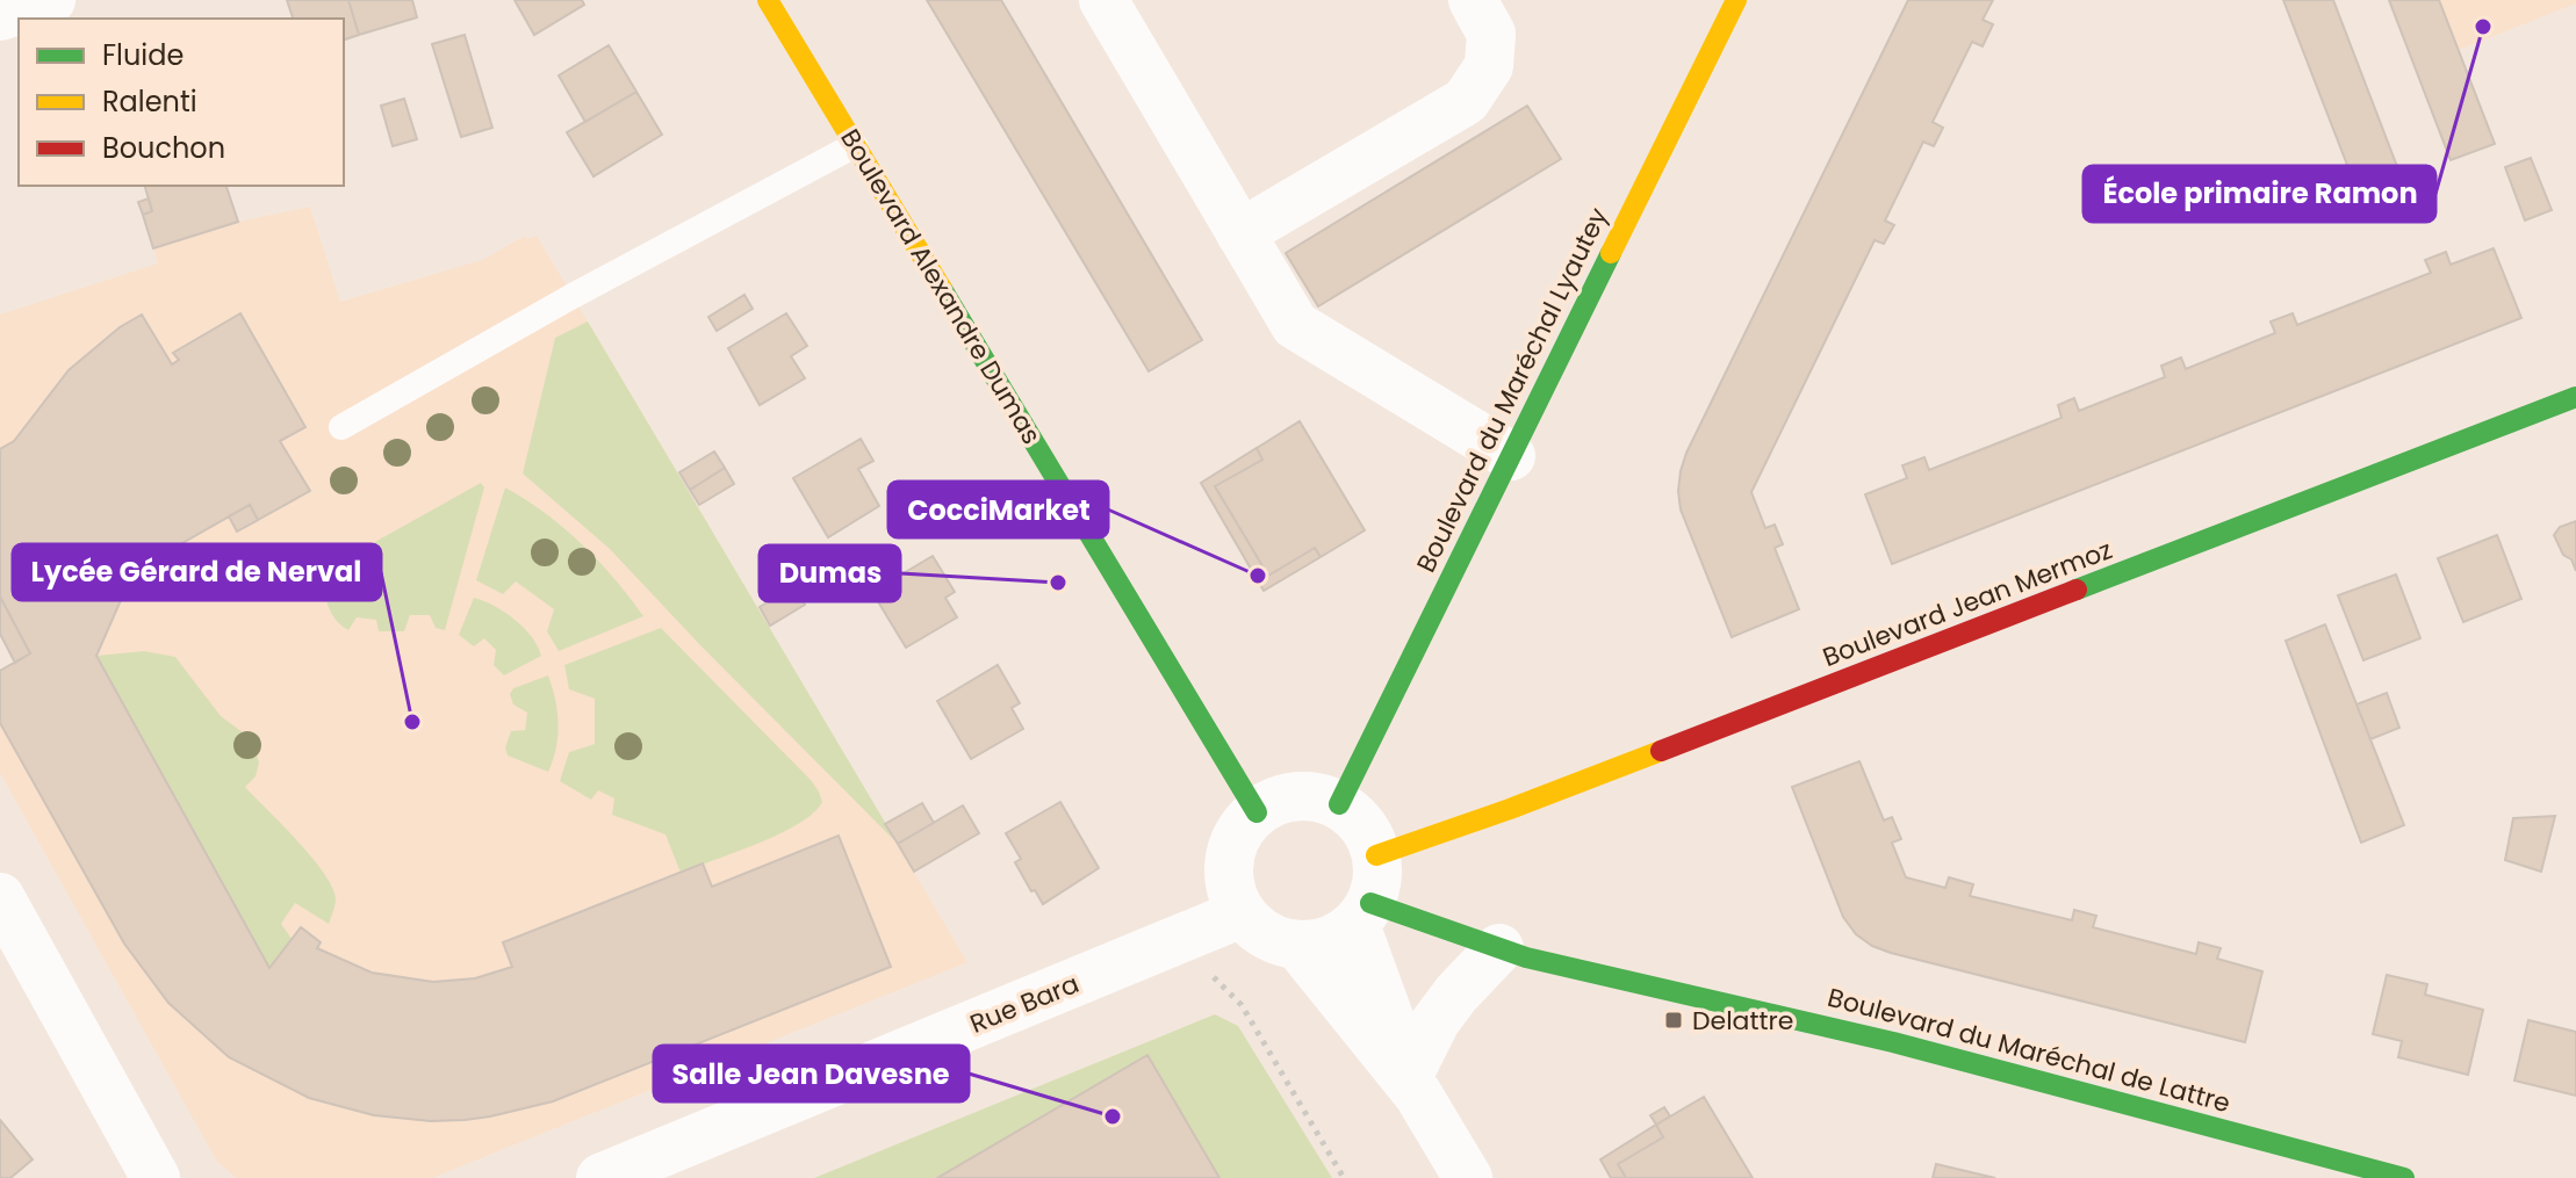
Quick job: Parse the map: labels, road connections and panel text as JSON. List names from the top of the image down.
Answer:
{
  "streets": {
    "street": [
      "Boulevard Alexandre Dumas",
      "Boulevard du Maréchal Lyautey",
      "Boulevard Jean Mermoz",
      "Rue Bara",
      "Boulevard du Maréchal de Lattre"
    ]
  },
  "crossings": [
    ["Boulevard Alexandre Dumas", "Boulevard du Maréchal Lyautey"],
    ["Boulevard Alexandre Dumas", "Boulevard Jean Mermoz"],
    ["Boulevard Alexandre Dumas", "Rue Bara"],
    ["Boulevard Alexandre Dumas", "Boulevard du Maréchal de Lattre"],
    ["Boulevard du Maréchal Lyautey", "Boulevard Jean Mermoz"],
    ["Boulevard du Maréchal Lyautey", "Rue Bara"],
    ["Boulevard du Maréchal Lyautey", "Boulevard du Maréchal de Lattre"],
    ["Boulevard Jean Mermoz", "Rue Bara"],
    ["Boulevard Jean Mermoz", "Boulevard du Maréchal de Lattre"],
    ["Rue Bara", "Boulevard du Maréchal de Lattre"]
  ],
  "places": {
    "other": [
      "École primaire Ramon",
      "CocciMarket",
      "Dumas",
      "Lycée Gérard de Nerval",
      "Salle Jean Davesne"
    ],
    "transit": ["Delattre"]
  },
  "legend": ["Fluide", "Ralenti", "Bouchon"]
}
